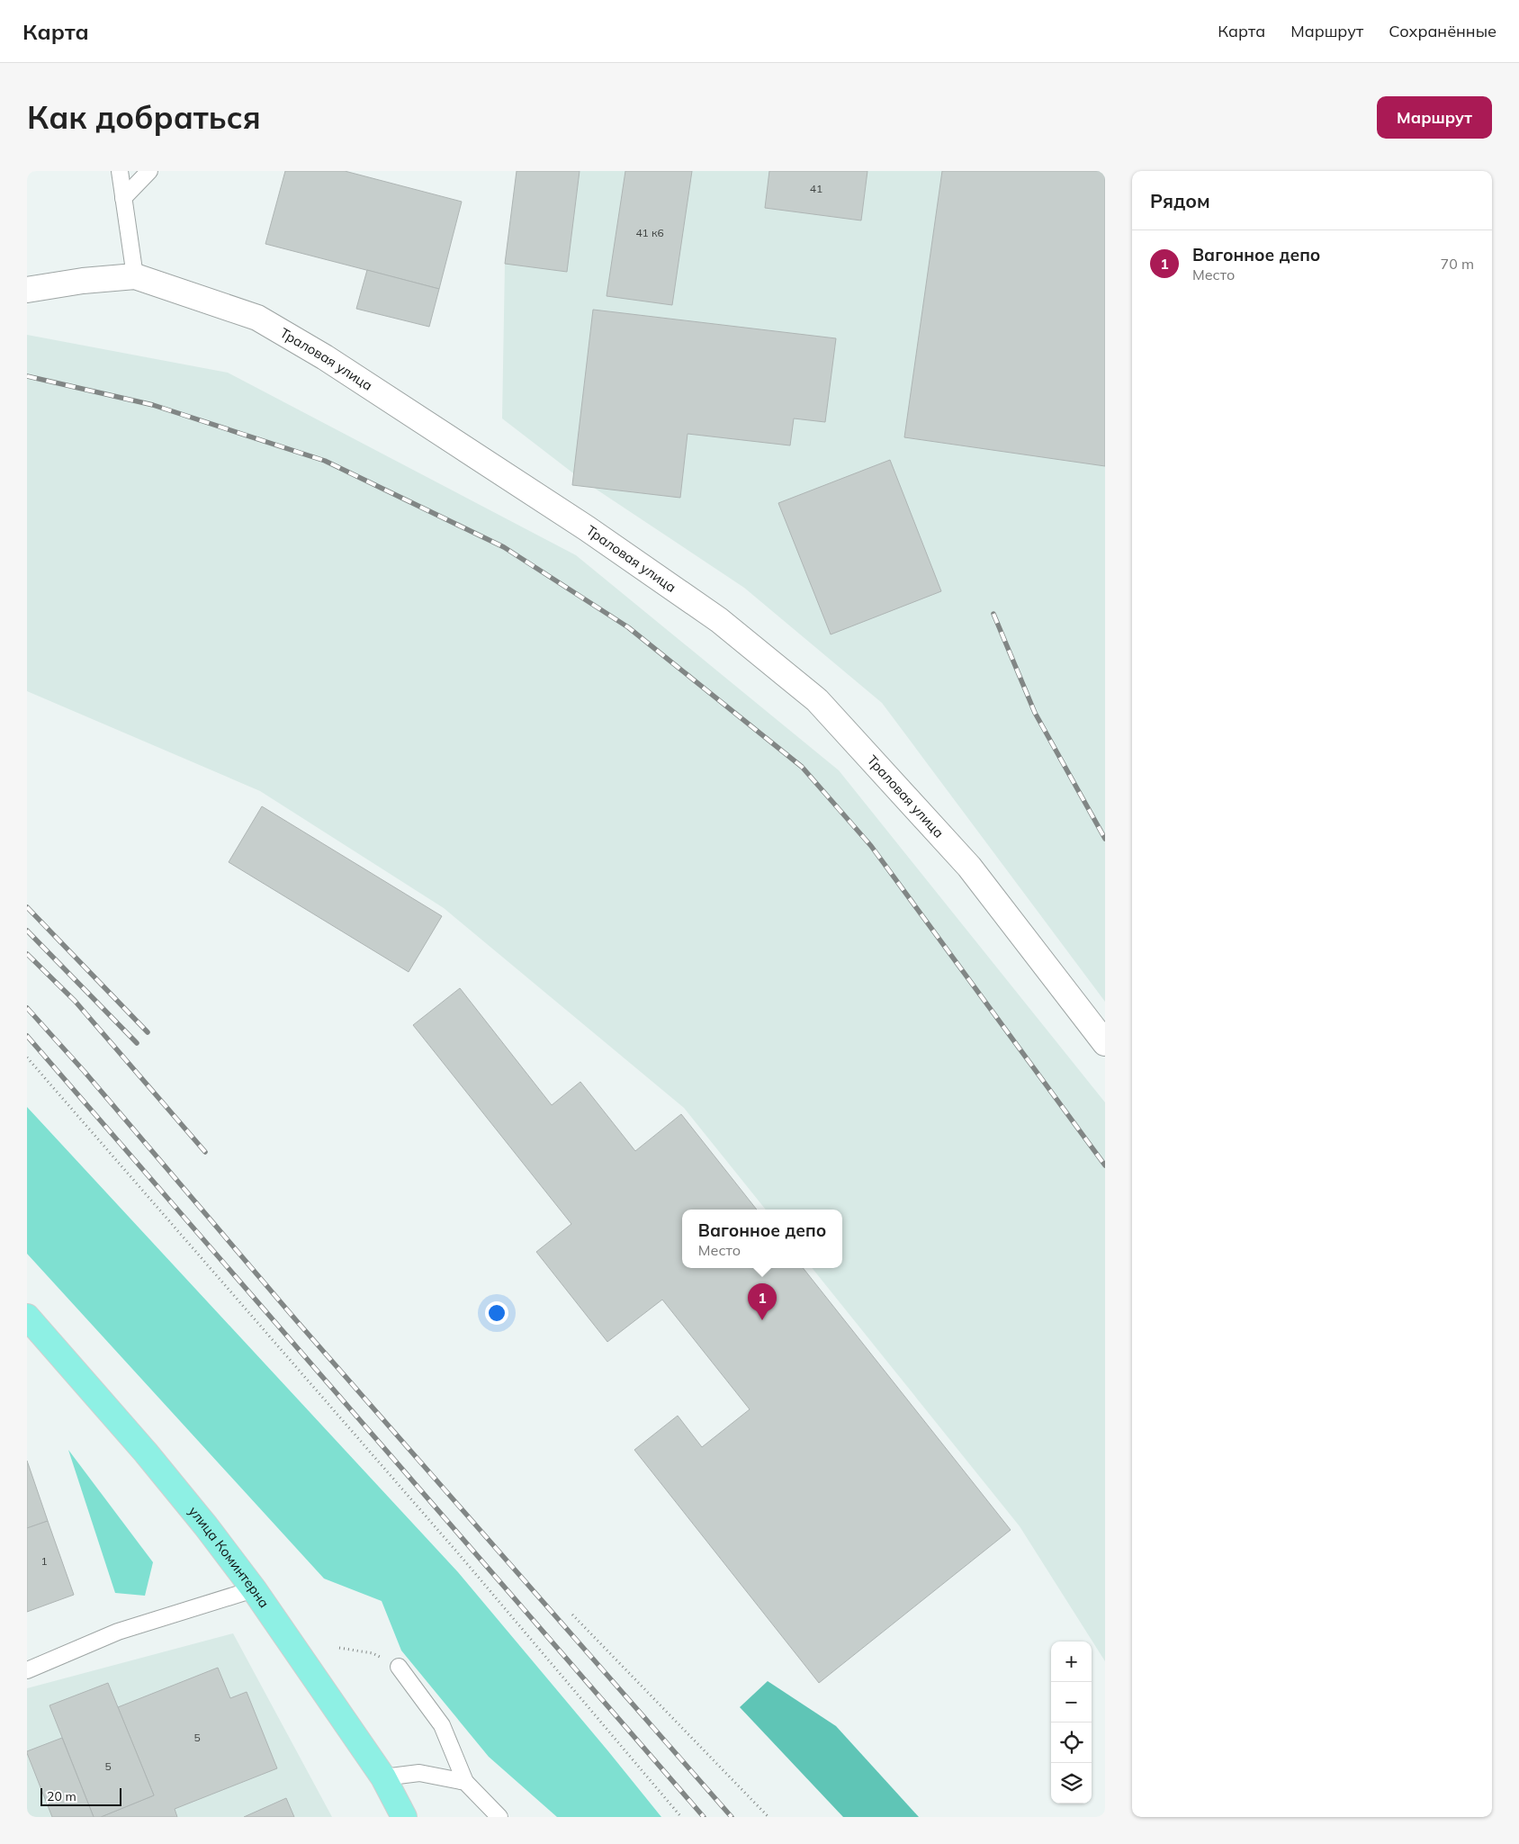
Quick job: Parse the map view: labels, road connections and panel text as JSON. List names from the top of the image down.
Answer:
{
  "streets": {
    "main road": ["улица Коминтерна"],
    "street": ["Траловая улица"]
  },
  "house_numbers": [
    "41",
    "41 к6",
    "1",
    "5",
    "5"
  ],
  "scale_bar": "20 m",
  "page": {
    "header": "Карта",
    "nav": ["Карта", "Маршрут", "Сохранённые"],
    "buttons": "Маршрут",
    "title": "Как добраться",
    "heading": "Рядом",
    "list": [
      {
        "mark": "1",
        "name": "Вагонное депо",
        "note": "Место",
        "value": "70 m"
      }
    ],
    "popup": ["Вагонное депо", "Место"],
    "pins": "1",
    "map_buttons": ["+", "−"],
    "scale": "20 m"
  }
}
